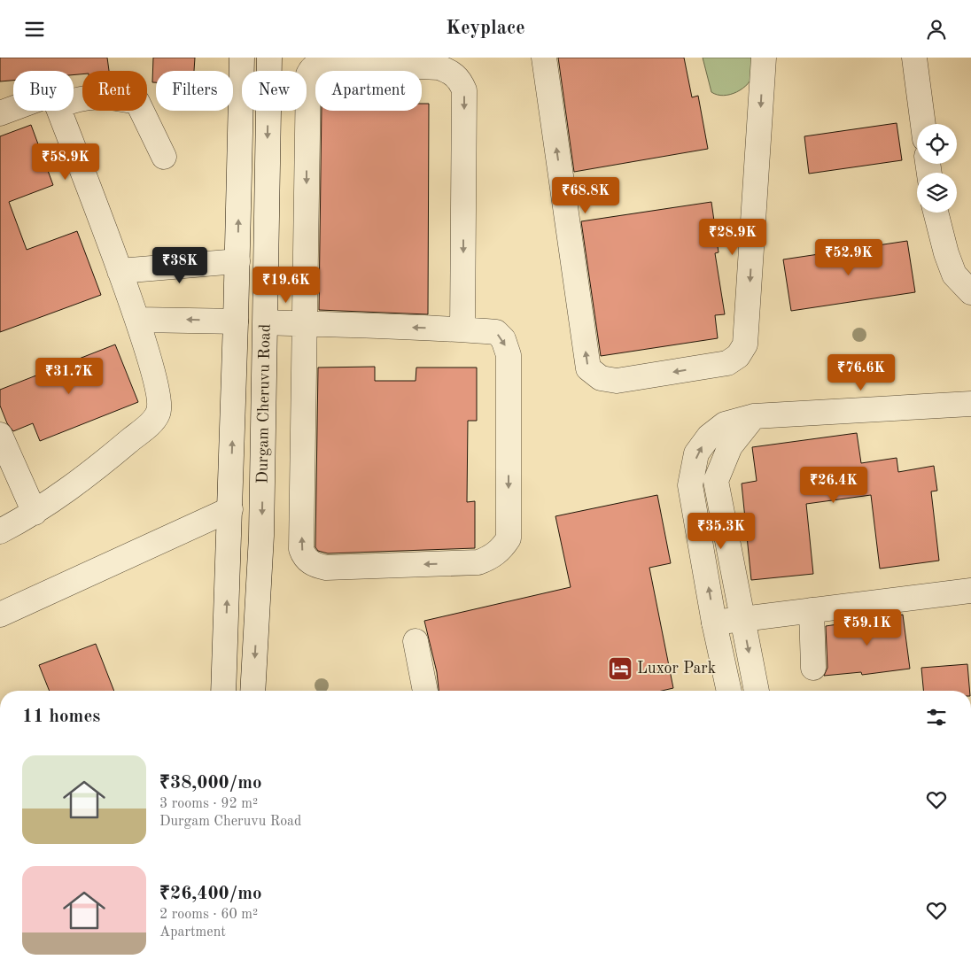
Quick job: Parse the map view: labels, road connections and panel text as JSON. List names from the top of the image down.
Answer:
{
  "streets": {
    "street": ["Durgam Cheruvu Road"]
  },
  "places": {
    "hotel": ["Luxor Park"]
  },
  "page": {
    "header": "Keyplace",
    "chip": [
      "Buy",
      "Rent",
      "Filters",
      "New",
      "Apartment"
    ],
    "price": [
      "₹58.9K",
      "₹68.8K",
      "₹28.9K",
      "₹52.9K",
      "₹38K",
      "₹19.6K",
      "₹76.6K",
      "₹31.7K",
      "₹26.4K",
      "₹35.3K",
      "₹59.1K"
    ],
    "heading": "11 homes",
    "list": [
      {
        "name": "₹38,000/mo",
        "note": "3 rooms · 92 m² · Durgam Cheruvu Road"
      },
      {
        "name": "₹26,400/mo",
        "note": "2 rooms · 60 m² · Apartment"
      }
    ]
  }
}
